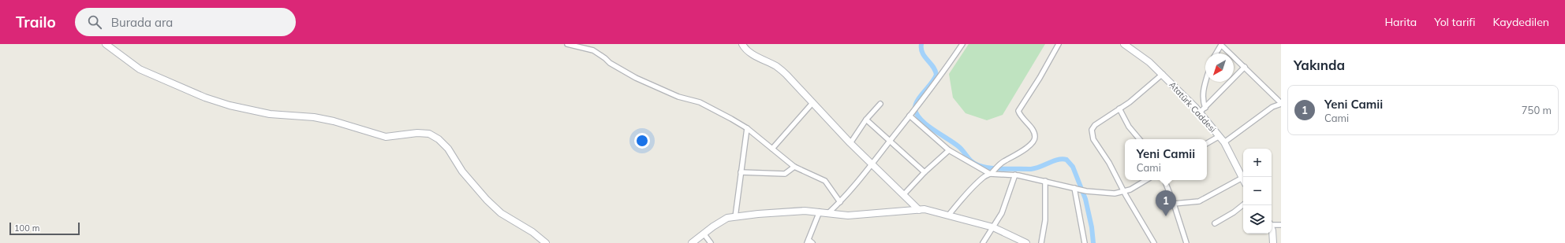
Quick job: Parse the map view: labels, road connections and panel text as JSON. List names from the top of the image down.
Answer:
{
  "streets": {
    "street": ["Atatürk Caddesi"]
  },
  "scale_bar": "100 m",
  "north": "bottom left",
  "page": {
    "header": "Trailo",
    "search": "Burada ara",
    "nav": ["Harita", "Yol tarifi", "Kaydedilen"],
    "heading": "Yakında",
    "list": [
      {
        "mark": "1",
        "name": "Yeni Camii",
        "note": "Cami",
        "value": "750 m"
      }
    ],
    "popup": ["Yeni Camii", "Cami"],
    "map_buttons": ["+", "−"],
    "pins": "1",
    "scale": "100 m"
  }
}
